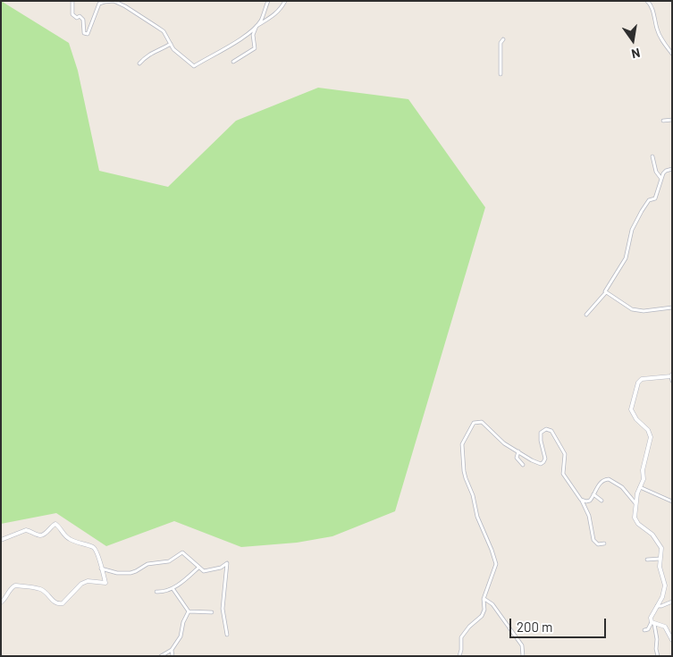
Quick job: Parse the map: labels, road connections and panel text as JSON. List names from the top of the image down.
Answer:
{
  "scale_bar": "200 m",
  "north": "bottom"
}
